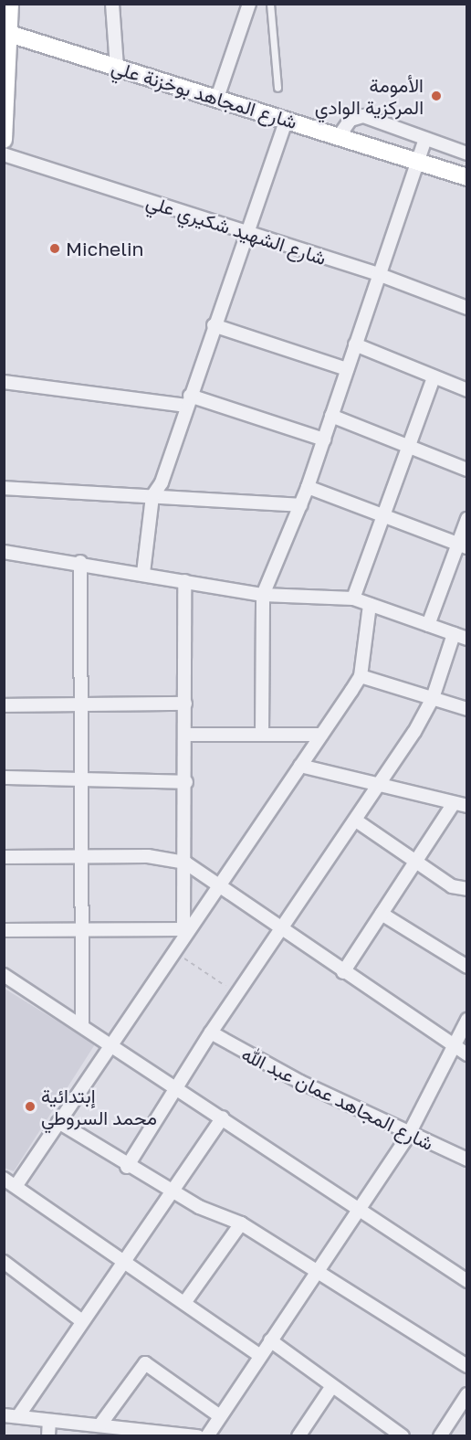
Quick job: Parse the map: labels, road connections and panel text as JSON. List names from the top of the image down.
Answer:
{
  "streets": {
    "street": ["شارع المجاهد بوخزنة علي", "شارع الشهيد شكيري علي", "شارع المجاهد عمان عبد الله"]
  },
  "places": ["الأمومة المركزية الوادي", "Michelin", "إبتدائية محمد السروطي"]
}
